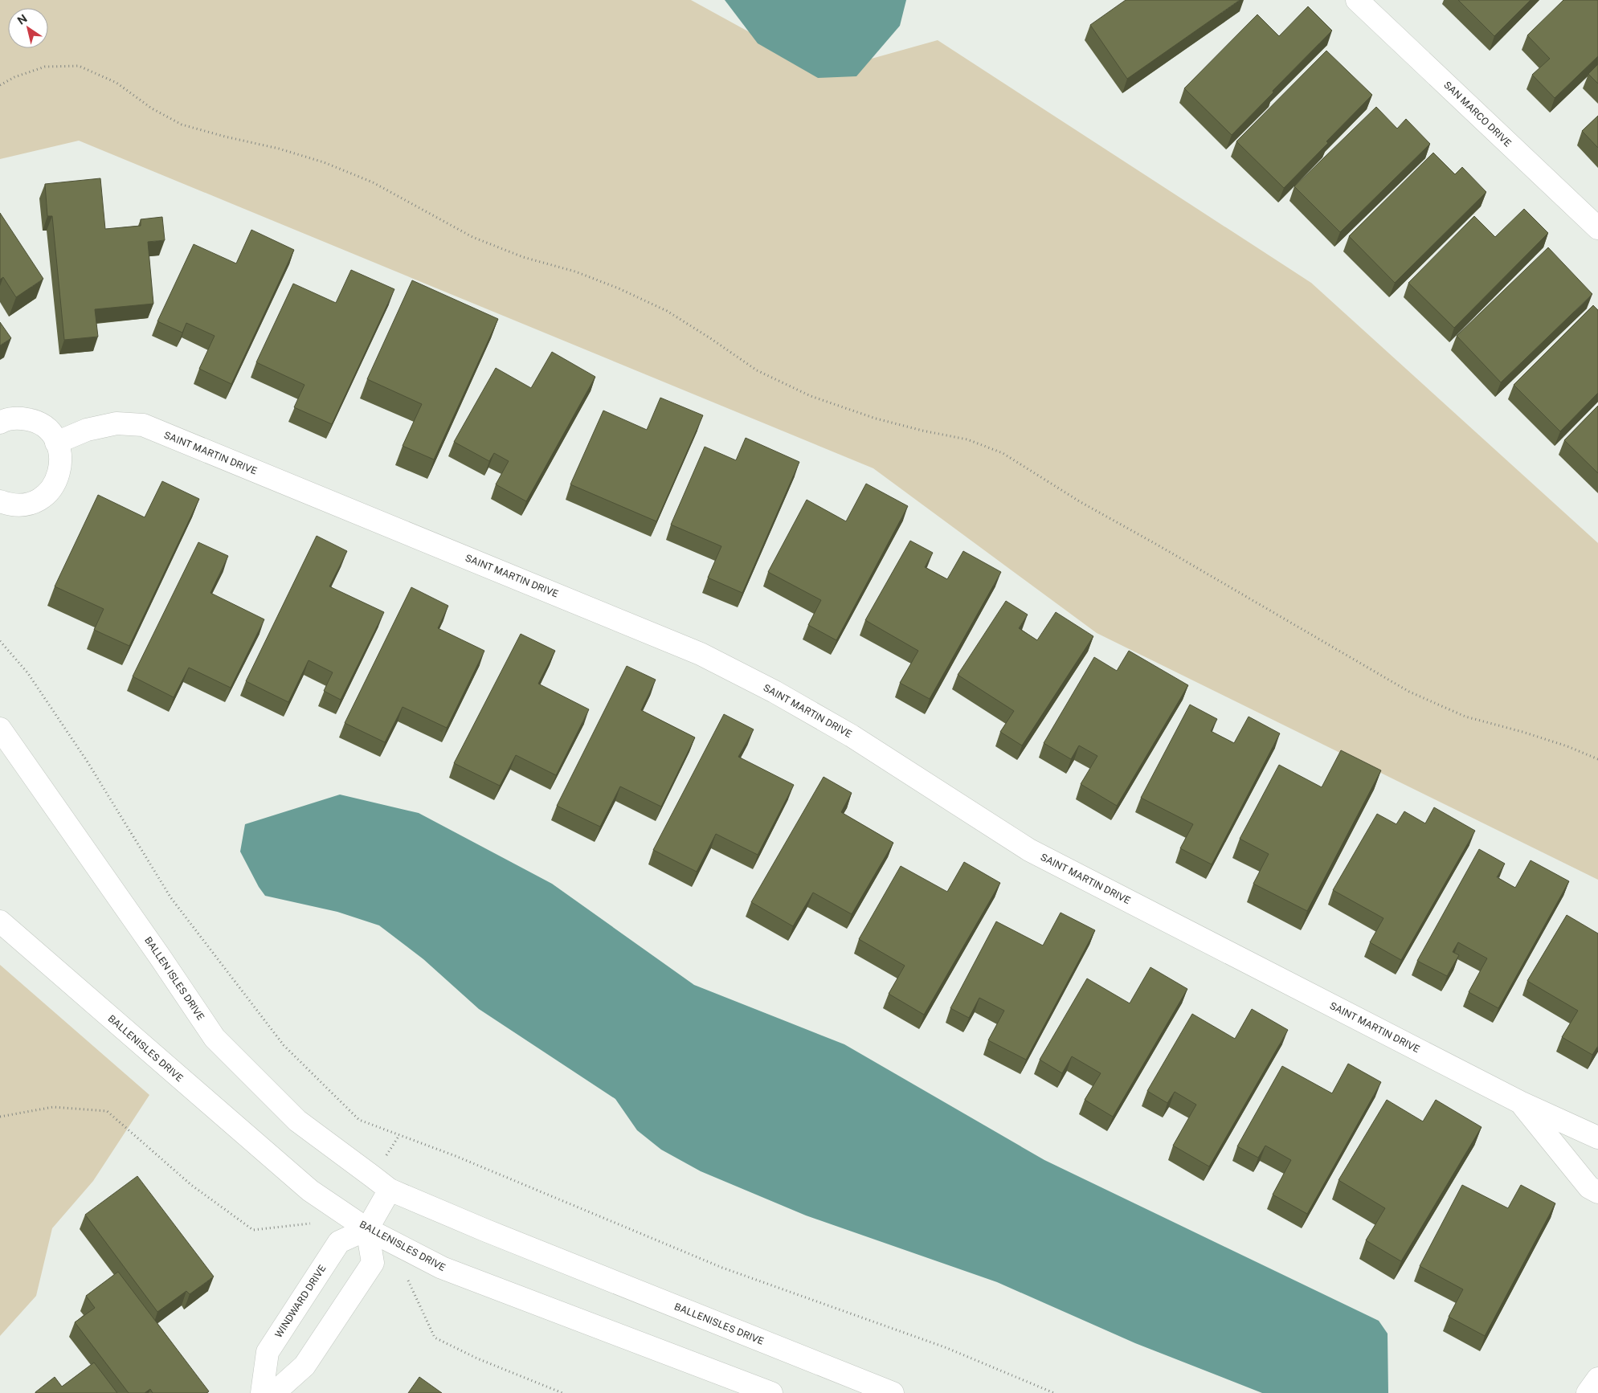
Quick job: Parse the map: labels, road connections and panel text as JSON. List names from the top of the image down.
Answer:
{
  "streets": {
    "street": [
      "SAN MARCO DRIVE",
      "SAINT MARTIN DRIVE",
      "BALLEN ISLES DRIVE",
      "BALLENISLES DRIVE",
      "WINDWARD DRIVE"
    ]
  },
  "crossings": [
    ["BALLEN ISLES DRIVE", "BALLENISLES DRIVE"]
  ],
  "north": "top left"
}
